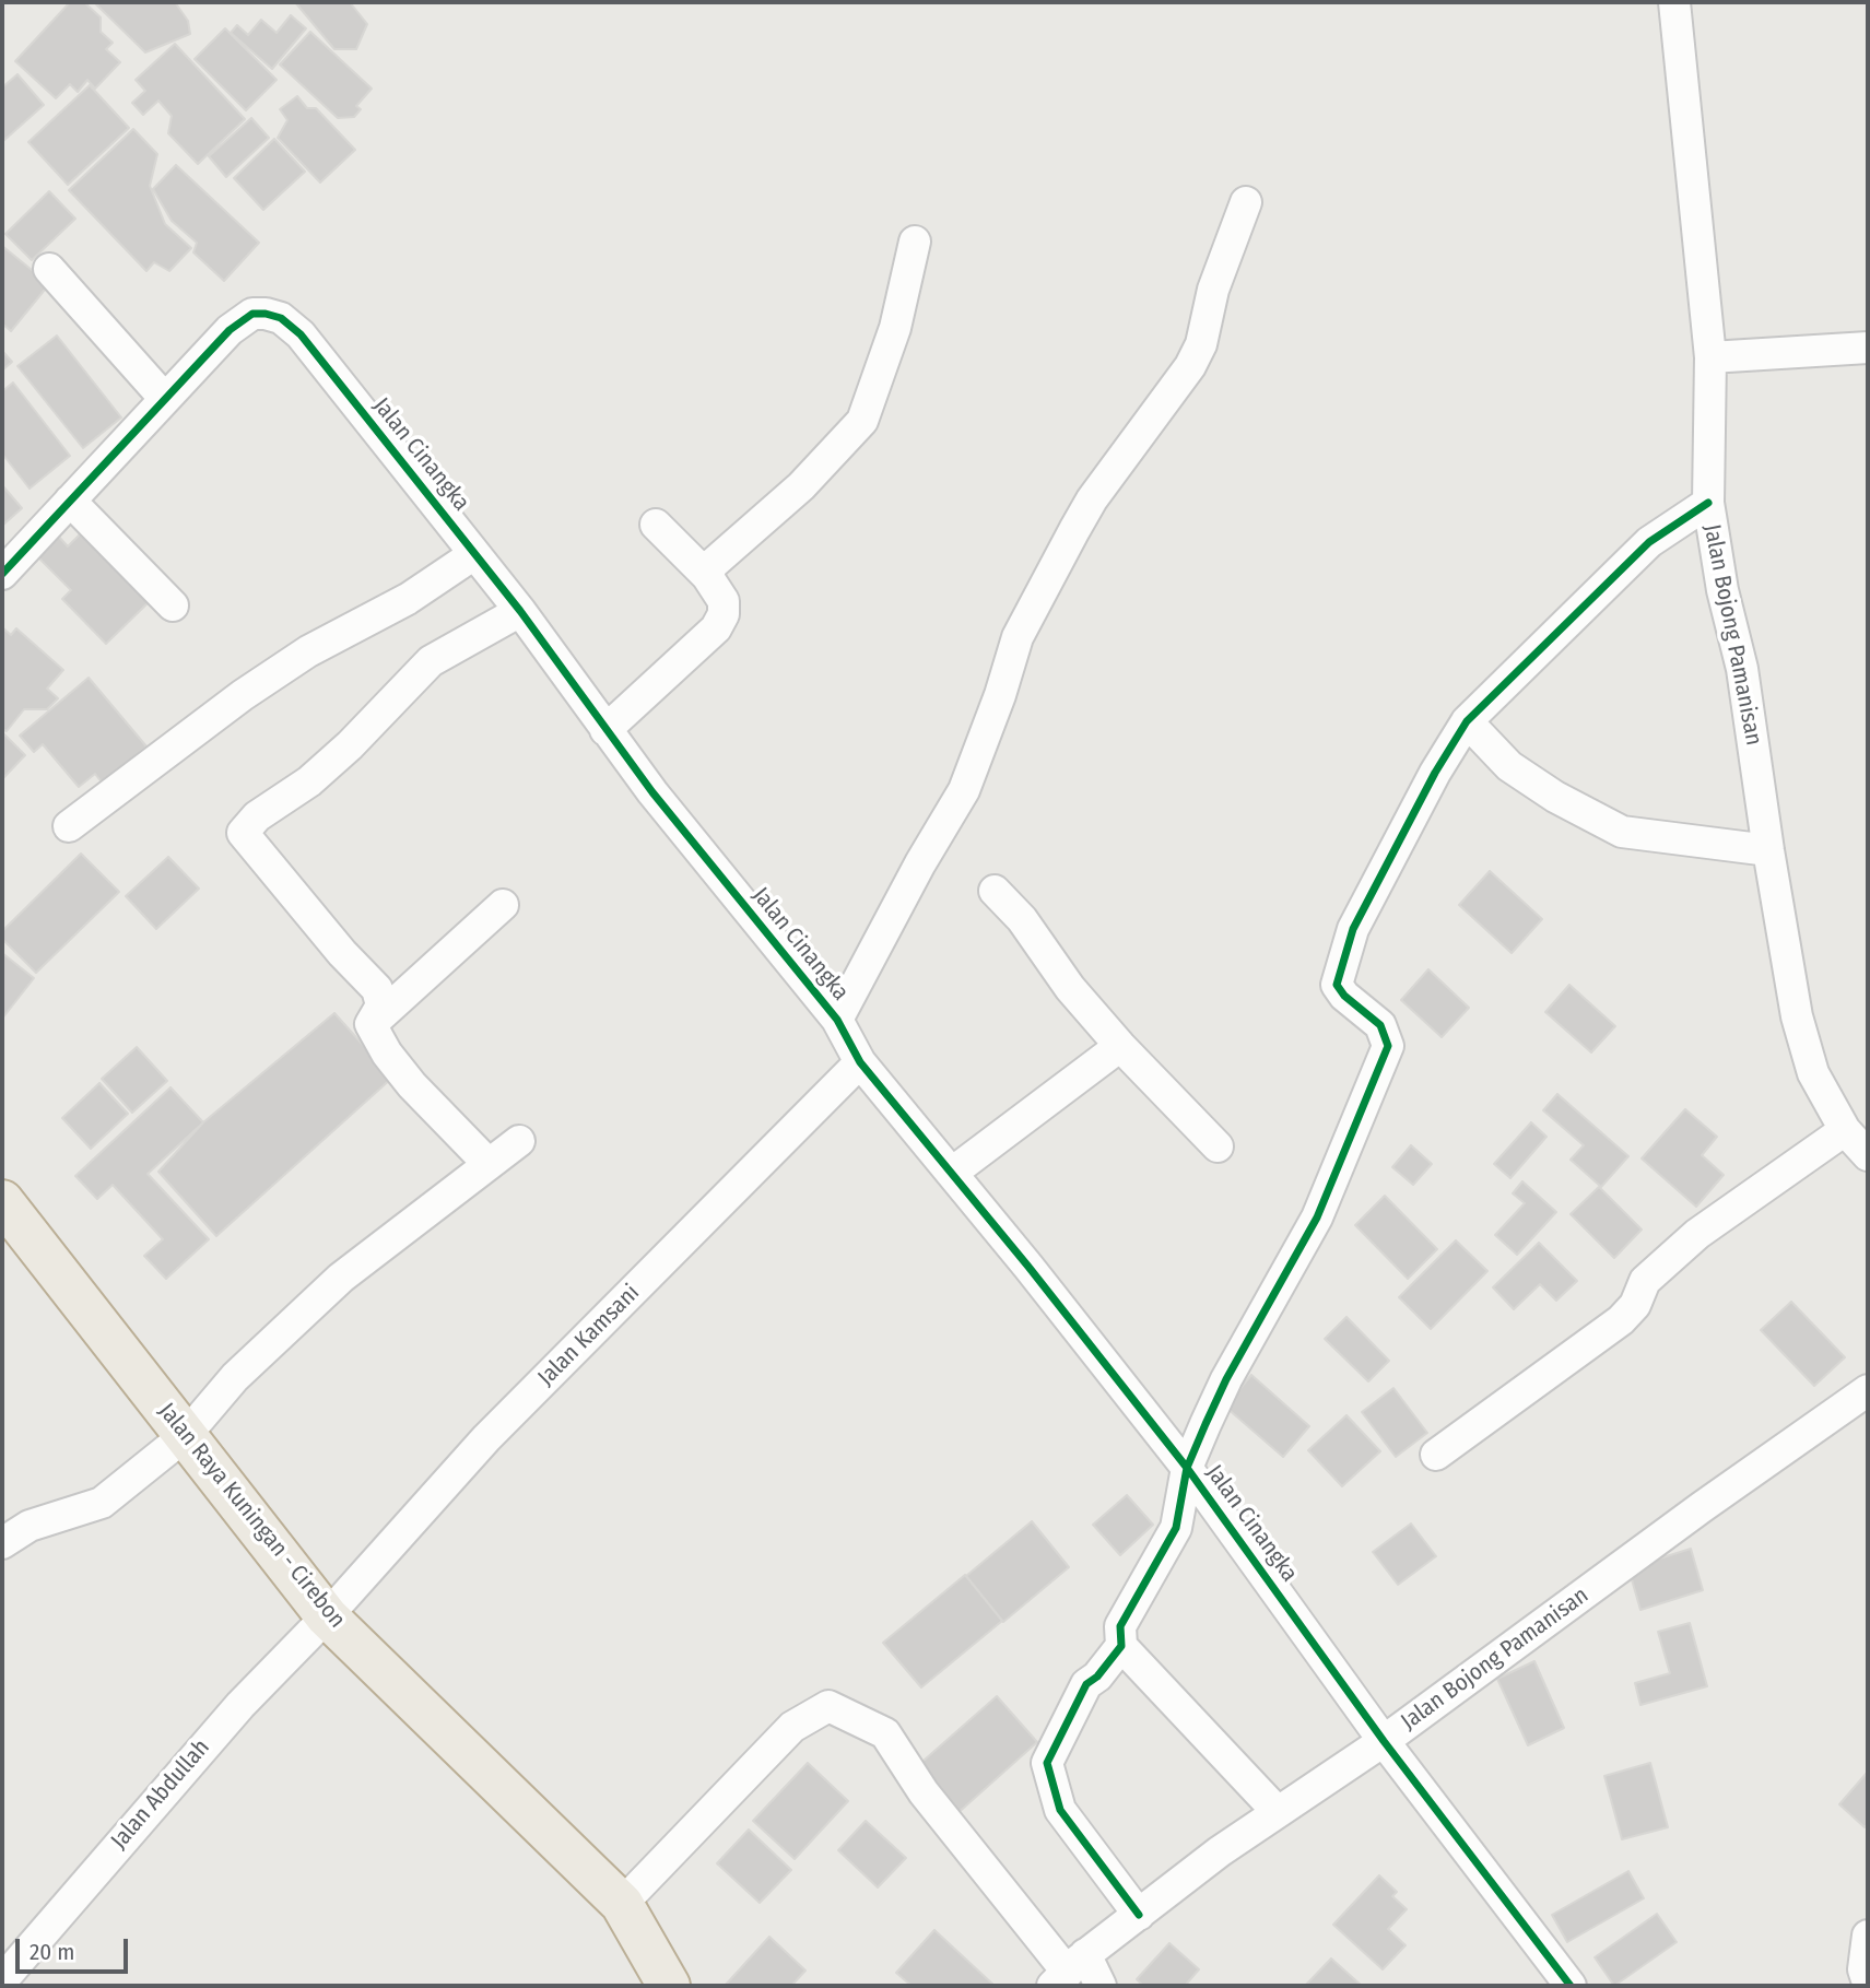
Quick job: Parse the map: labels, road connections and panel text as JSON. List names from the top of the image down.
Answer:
{
  "streets": {
    "highway": ["Jalan Raya Kuningan - Cirebon"],
    "street": [
      "Jalan Cinangka",
      "Jalan Bojong Pamanisan",
      "Jalan Kamsani",
      "Jalan Abdullah"
    ]
  },
  "crossings": [
    ["Jalan Cinangka", "Jalan Bojong Pamanisan"],
    ["Jalan Cinangka", "Jalan Kamsani"],
    ["Jalan Kamsani", "Jalan Raya Kuningan - Cirebon"],
    ["Jalan Kamsani", "Jalan Abdullah"],
    ["Jalan Raya Kuningan - Cirebon", "Jalan Abdullah"]
  ],
  "scale_bar": "20 m"
}
